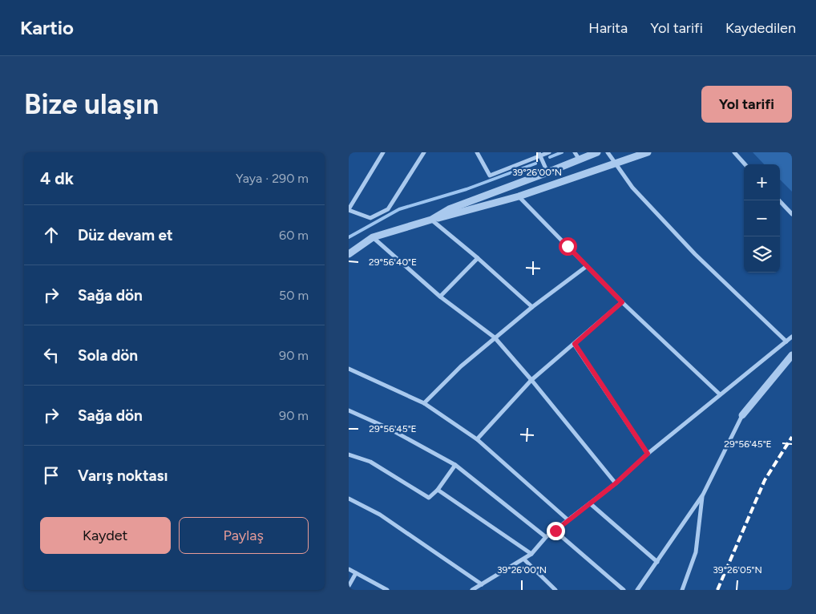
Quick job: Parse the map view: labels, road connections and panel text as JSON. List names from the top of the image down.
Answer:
{
  "page": {
    "header": "Kartio",
    "nav": ["Harita", "Yol tarifi", "Kaydedilen"],
    "buttons": [
      "Yol tarifi",
      ["Kaydet", "Paylaş"]
    ],
    "title": "Bize ulaşın",
    "heading": ["4 dk", "Yaya · 290 m"],
    "map_buttons": ["+", "−"],
    "list": [
      ["Düz devam et", "60 m"],
      ["Sağa dön", "50 m"],
      ["Sola dön", "90 m"],
      ["Sağa dön", "90 m"],
      "Varış noktası"
    ]
  },
  "coordinates": [
    "39°26'00\"N",
    "29°56'40\"E",
    "29°56'45\"E",
    "39°26'05\"N"
  ]
}
